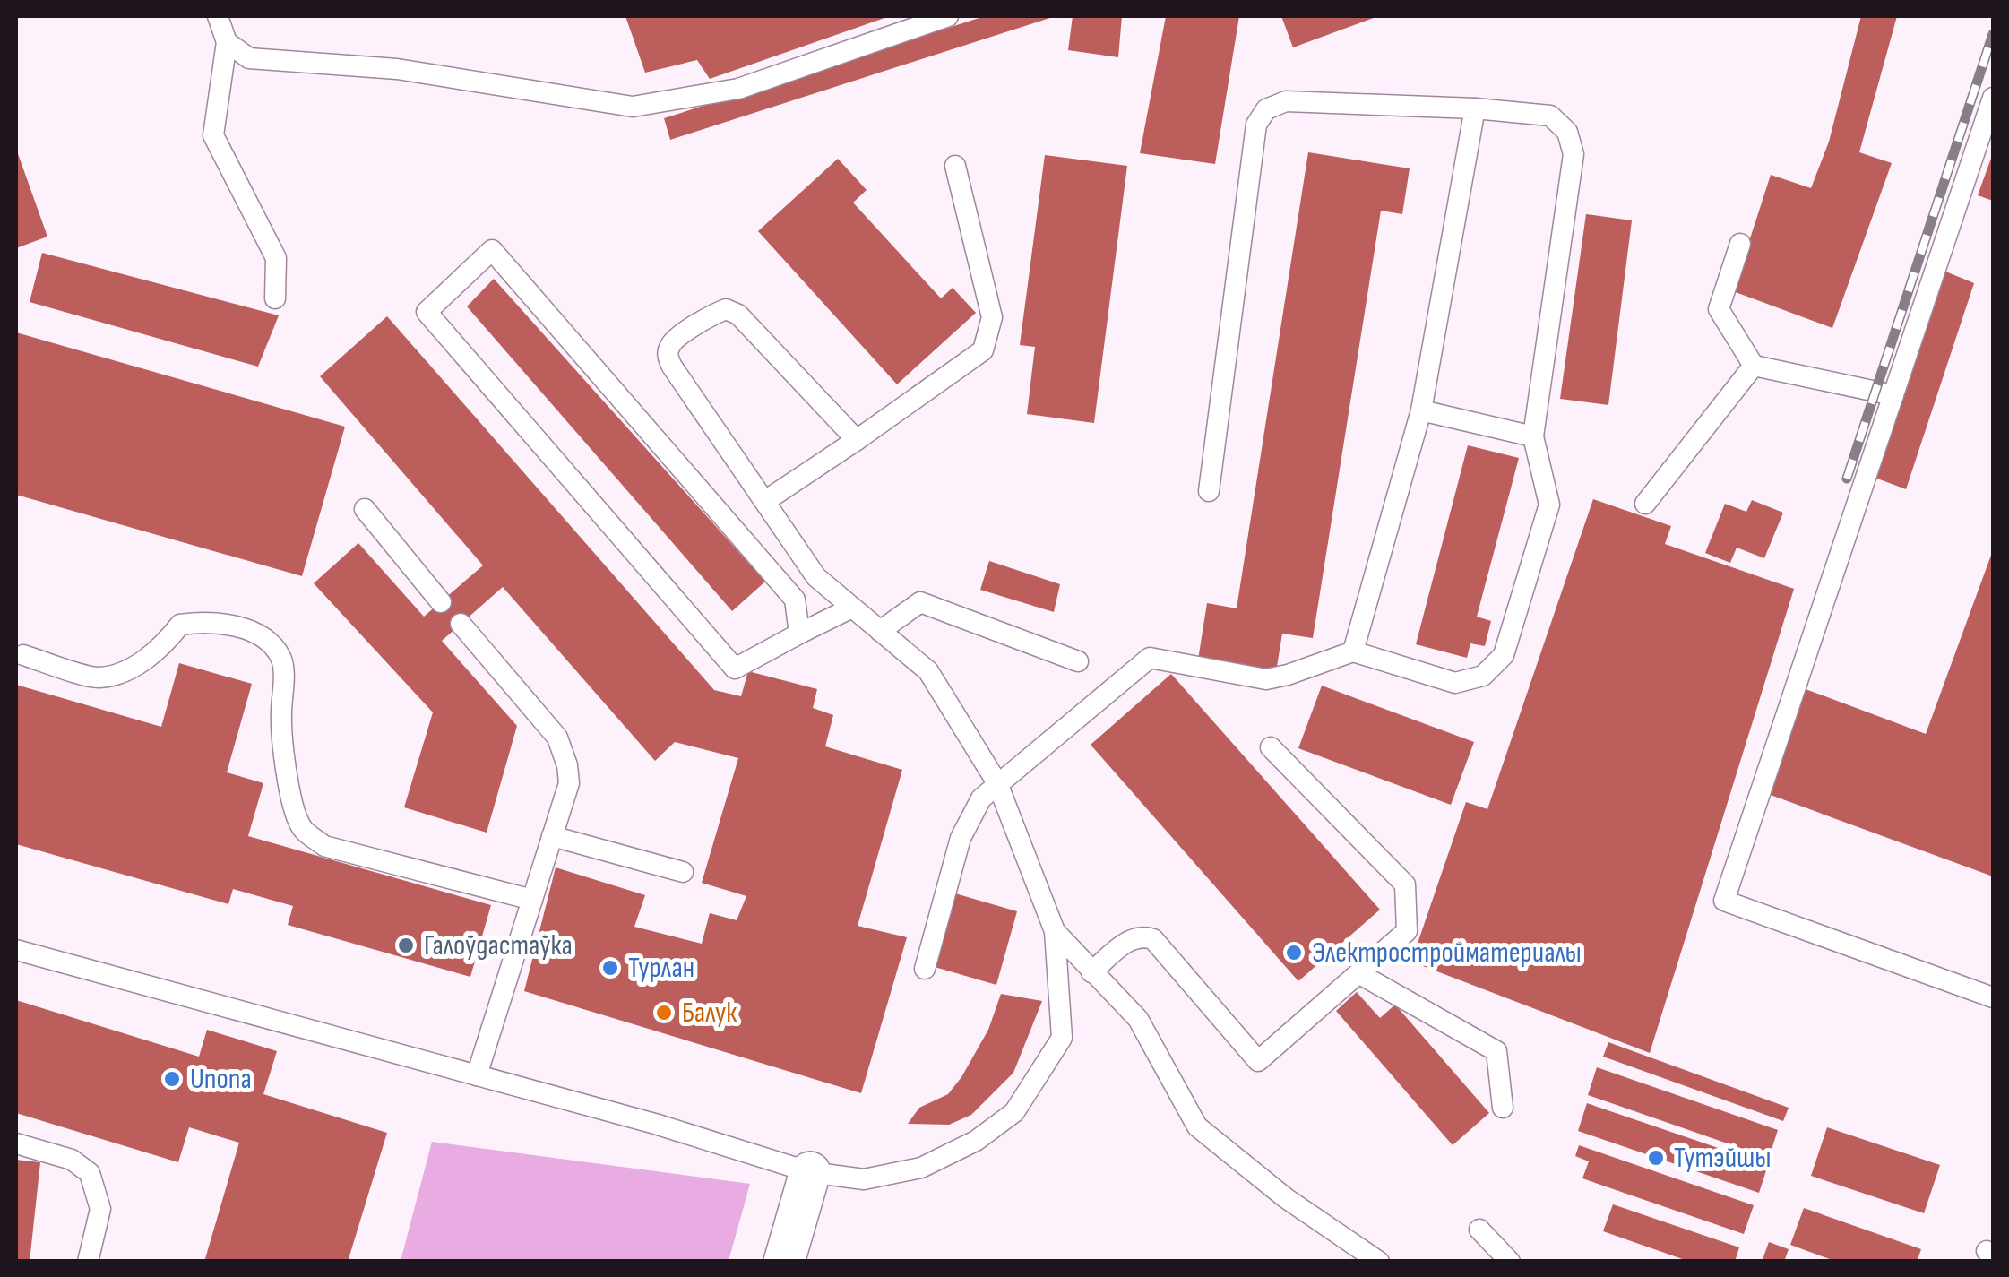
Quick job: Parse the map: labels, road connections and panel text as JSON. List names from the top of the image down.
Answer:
{
  "places": [
    "Галоўдастаўка",
    "Электростройматериалы",
    "Турлан",
    "Балук",
    "Unona",
    "Тутэйшы"
  ]
}
